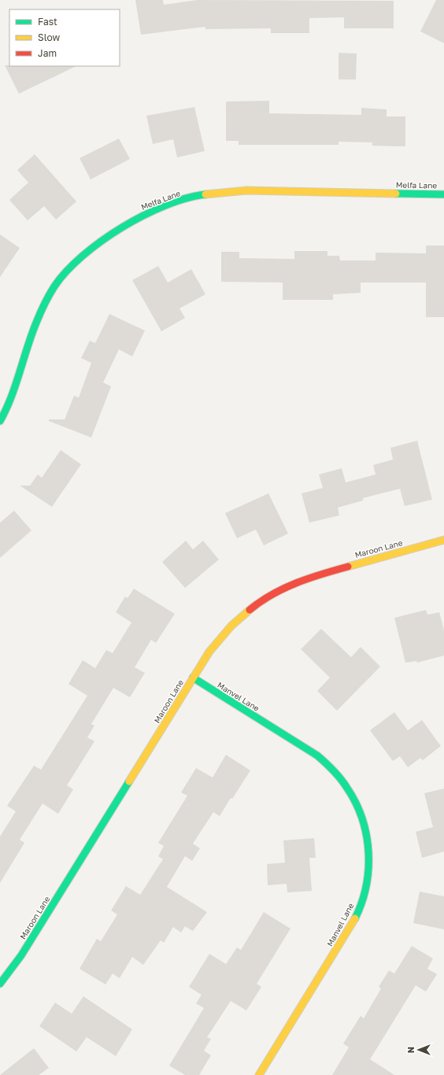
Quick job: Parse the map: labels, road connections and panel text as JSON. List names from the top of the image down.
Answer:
{
  "streets": {
    "street": ["Melfa Lane", "Maroon Lane", "Manvel Lane"]
  },
  "crossings": [
    ["Maroon Lane", "Manvel Lane"]
  ],
  "legend": ["Fast", "Slow", "Jam"],
  "north": "left"
}
